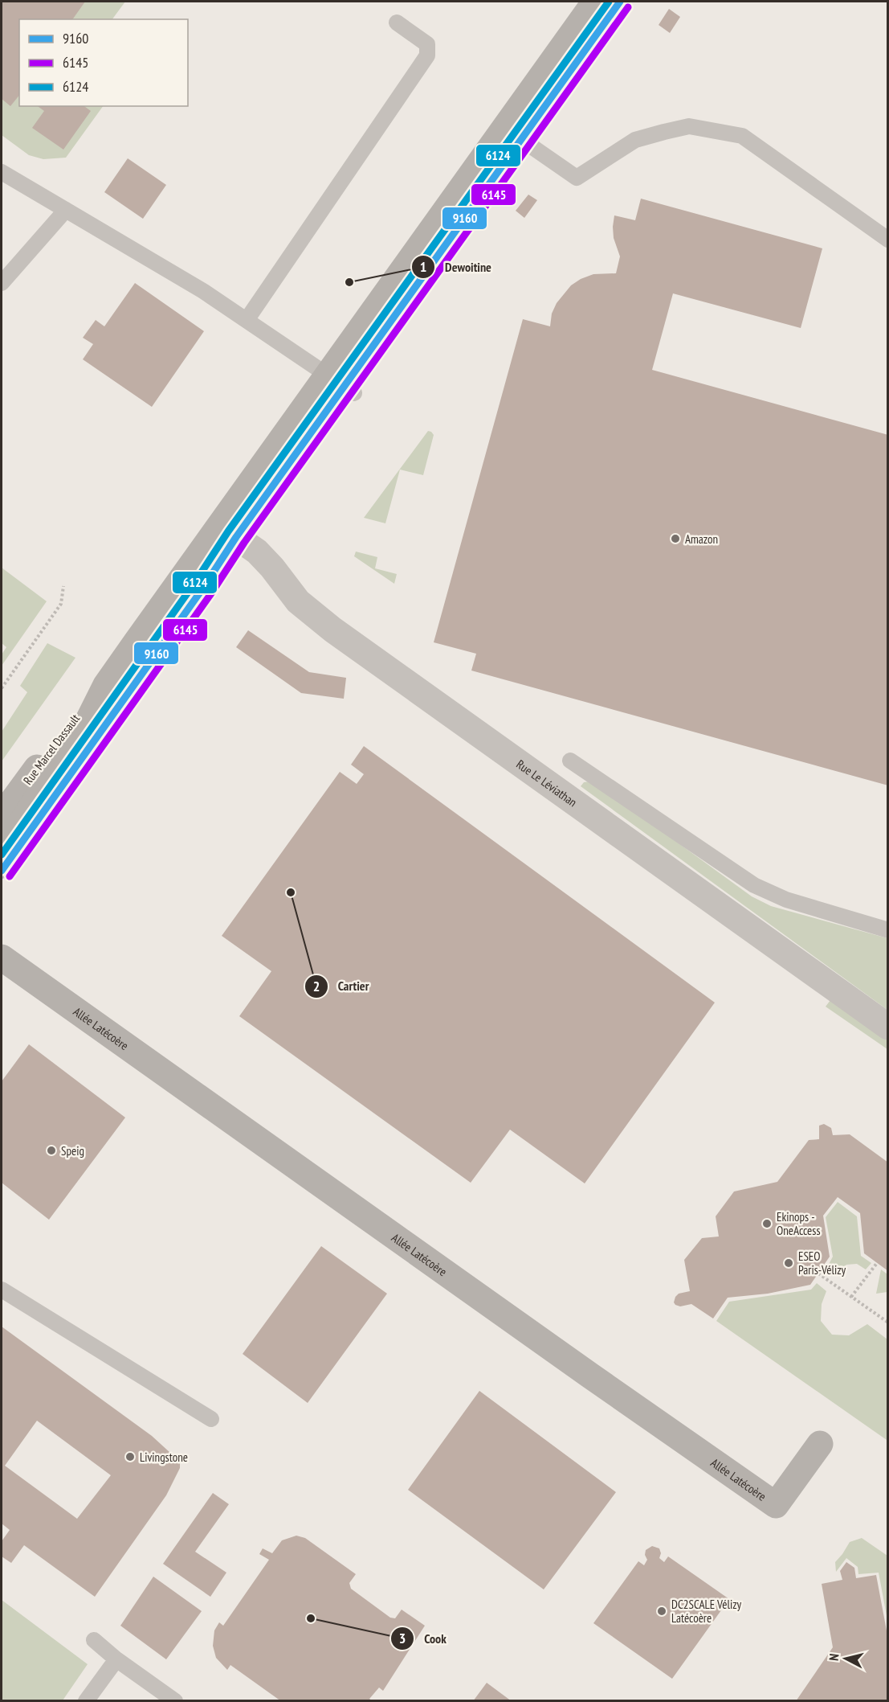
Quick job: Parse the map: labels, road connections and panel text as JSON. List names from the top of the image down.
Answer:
{
  "streets": {
    "street": ["Rue Marcel Dassault", "Rue Le Léviathan", "Allée Latécoère"]
  },
  "crossings": [
    ["Rue Marcel Dassault", "Rue Le Léviathan"]
  ],
  "places": [
    "Dewoitine",
    "Amazon",
    "Cartier",
    "Speig",
    "Ekinops - OneAccess",
    "ESEO Paris-Vélizy",
    "Livingstone",
    "DC2SCALE Vélizy Latécoère",
    "Cook"
  ],
  "lines": ["transit line 9160", "transit line 6124", "transit line 6145"],
  "legend": ["9160", "6145", "6124"],
  "north": "left"
}
